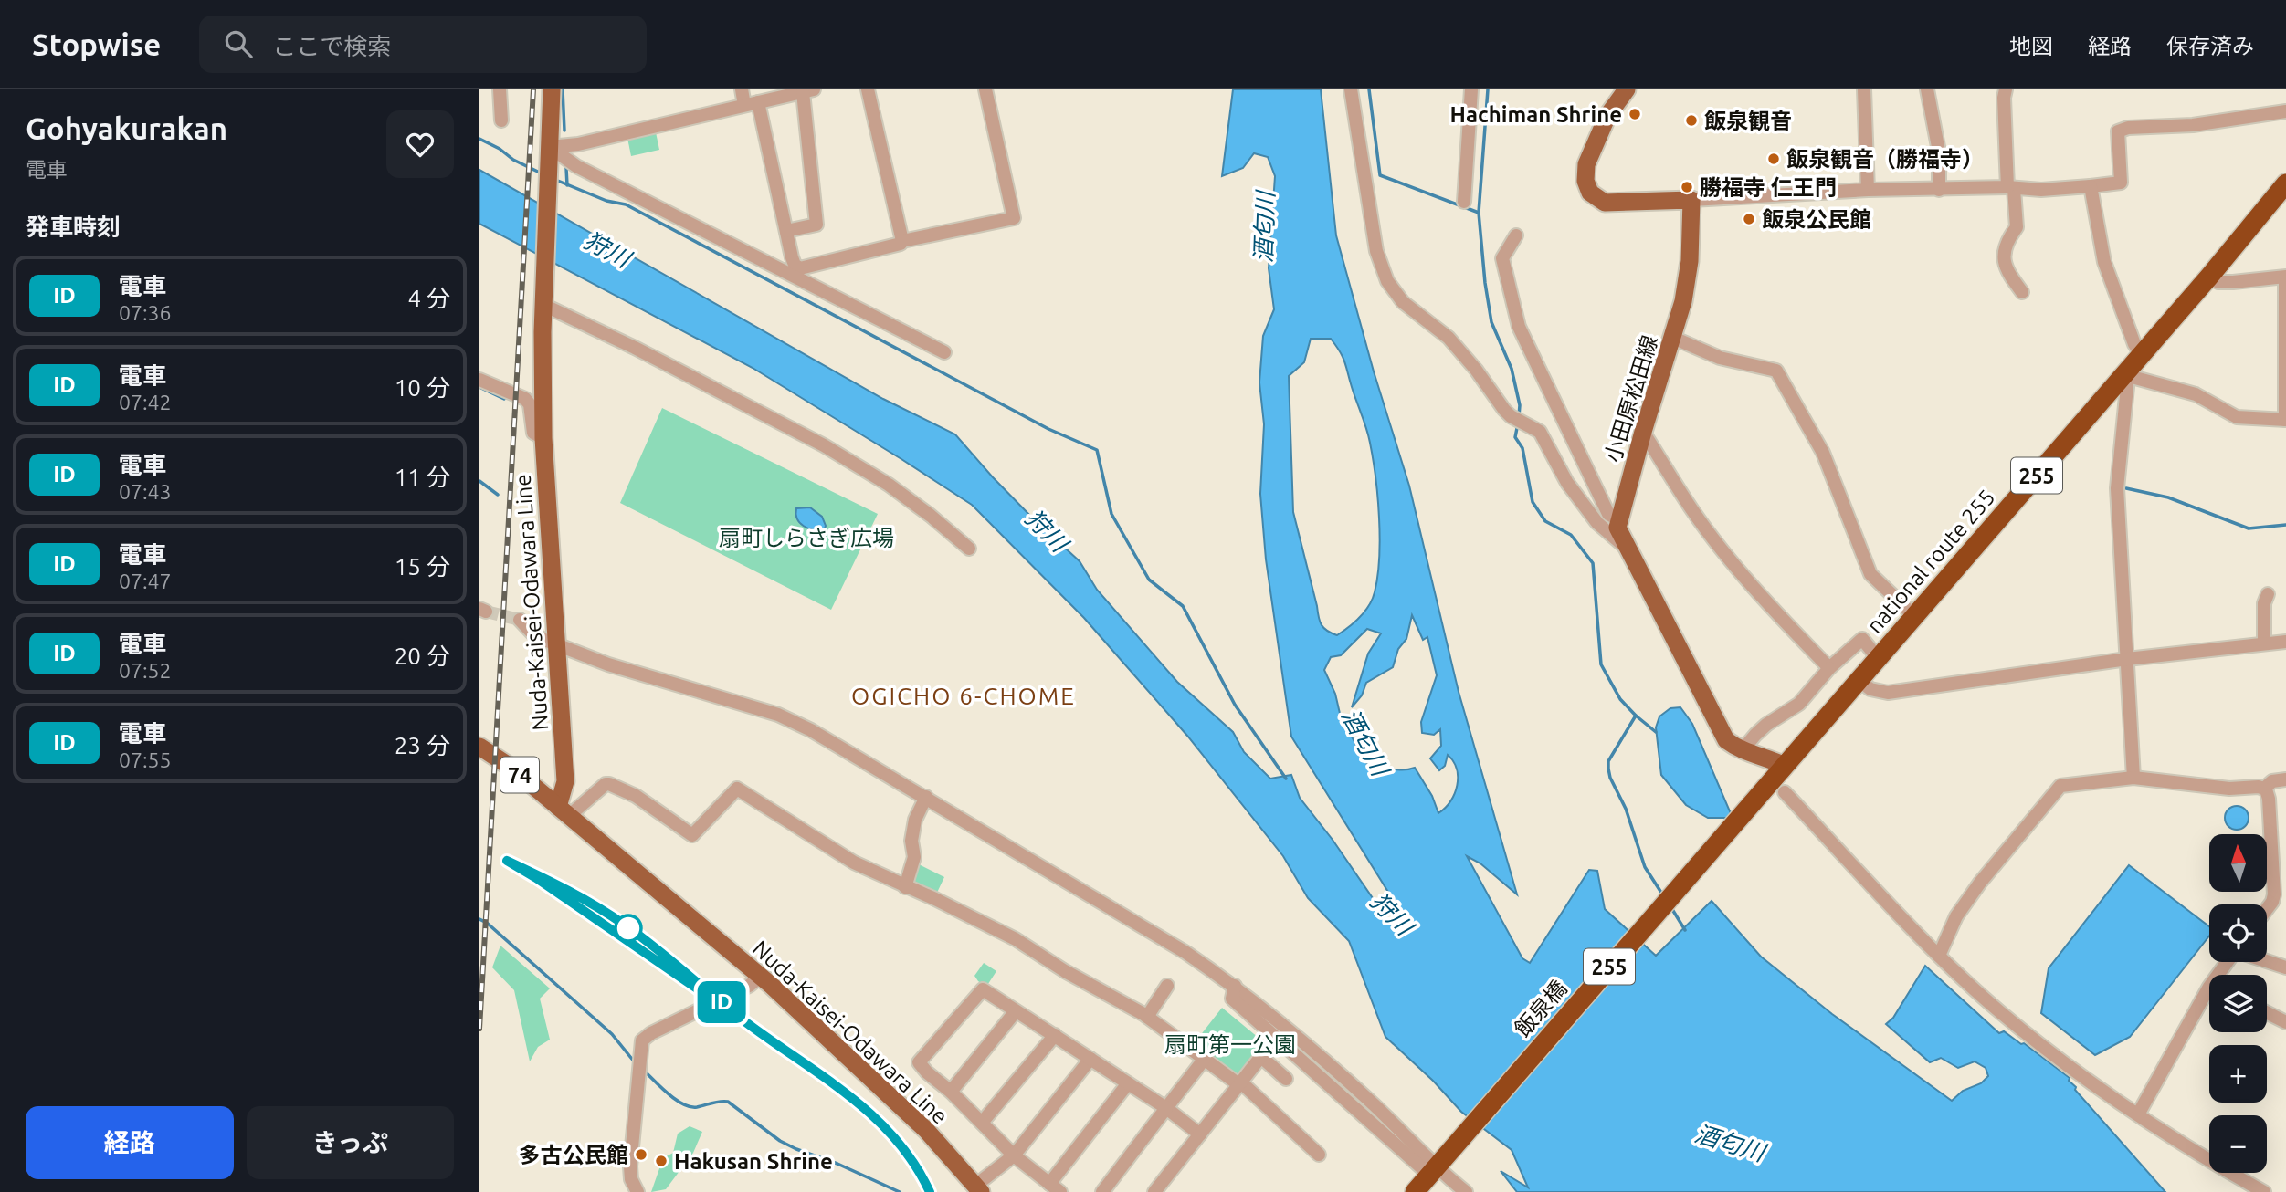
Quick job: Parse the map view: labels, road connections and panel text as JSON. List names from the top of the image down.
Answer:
{
  "streets": {
    "highway": ["255", "national route 255", "飯泉橋"],
    "main road": ["小田原松田線", "Nuda-Kaisei-Odawara Line", "74"]
  },
  "crossings": [
    ["255", "飯泉橋"],
    ["national route 255", "飯泉橋"],
    ["Nuda-Kaisei-Odawara Line", "74"]
  ],
  "districts": ["OGICHO 6-CHOME"],
  "water": ["酒匂川", "狩川"],
  "parks": ["扇町しらさぎ広場", "扇町第一公園"],
  "places": [
    "Hachiman Shrine",
    "飯泉観音",
    "飯泉観音（勝福寺）",
    "勝福寺 仁王門",
    "飯泉公民館",
    "多古公民館",
    "Hakusan Shrine"
  ],
  "north": "top",
  "page": {
    "header": "Stopwise",
    "search": "ここで検索",
    "nav": ["地図", "経路", "保存済み"],
    "heading": [
      ["Gohyakurakan", "電車"],
      "発車時刻"
    ],
    "on_map": "ID",
    "list": [
      {
        "mark": "ID",
        "name": "電車",
        "note": "07:36",
        "value": "4 分"
      },
      {
        "mark": "ID",
        "name": "電車",
        "note": "07:42",
        "value": "10 分"
      },
      {
        "mark": "ID",
        "name": "電車",
        "note": "07:43",
        "value": "11 分"
      },
      {
        "mark": "ID",
        "name": "電車",
        "note": "07:47",
        "value": "15 分"
      },
      {
        "mark": "ID",
        "name": "電車",
        "note": "07:52",
        "value": "20 分"
      },
      {
        "mark": "ID",
        "name": "電車",
        "note": "07:55",
        "value": "23 分"
      }
    ],
    "map_buttons": ["+", "−"],
    "buttons": ["経路", "きっぷ"]
  }
}
